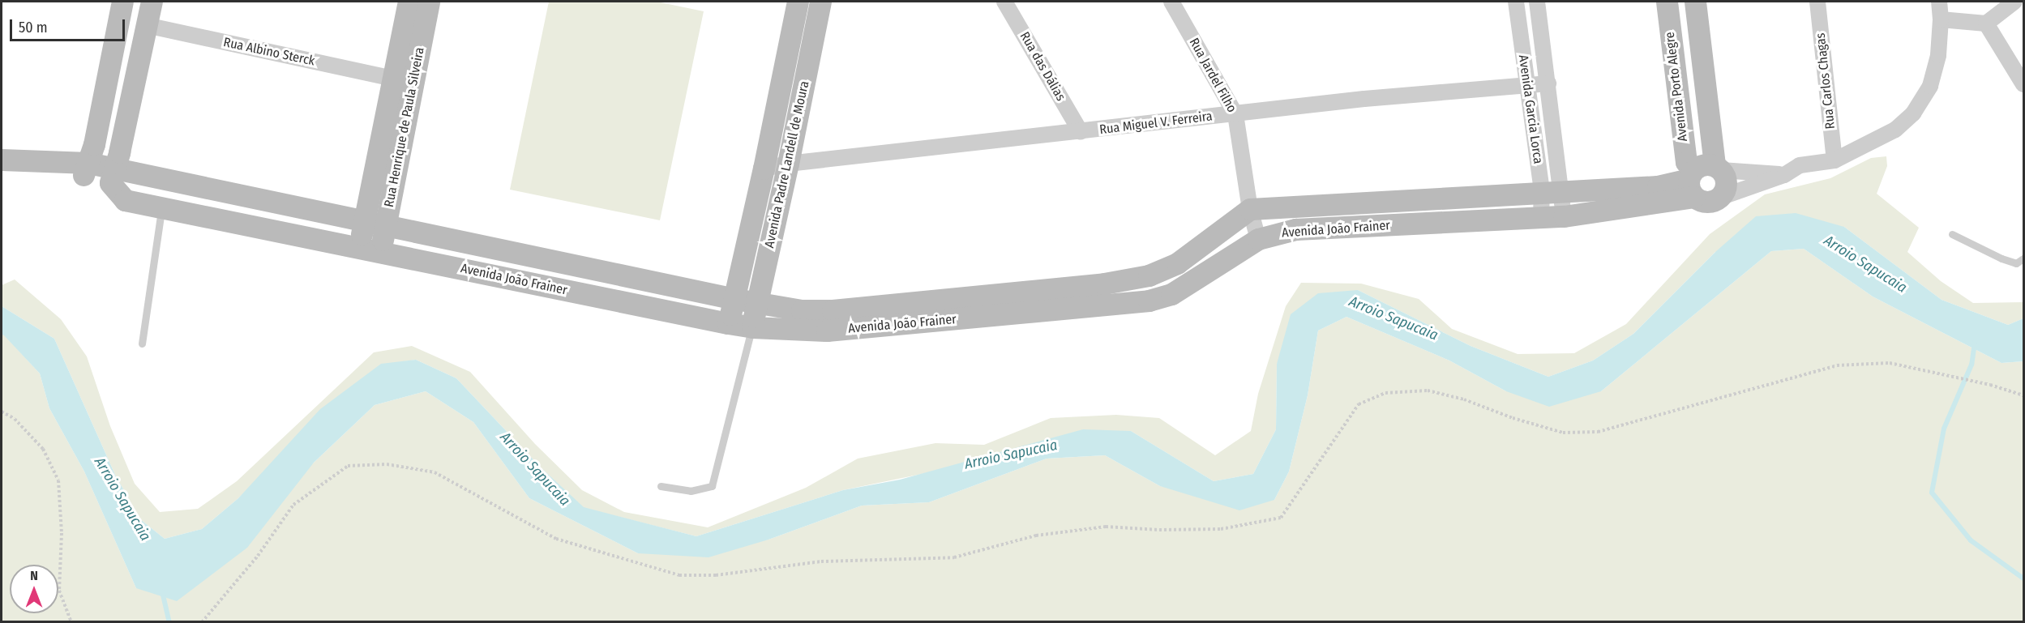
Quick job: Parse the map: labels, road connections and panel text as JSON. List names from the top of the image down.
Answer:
{
  "streets": {
    "street": [
      "Rua Albino Sterck",
      "Rua das Dálias",
      "Rua Jardel Filho",
      "Rua Carlos Chagas",
      "Avenida Porto Alegre",
      "Avenida Garcia Lorca",
      "Rua Miguel V. Ferreira",
      "Rua Henrique de Paula Silveira",
      "Avenida Padre Landell de Moura",
      "Avenida João Frainer"
    ]
  },
  "crossings": [
    ["Rua Albino Sterck", "Rua Henrique de Paula Silveira"],
    ["Rua das Dálias", "Rua Miguel V. Ferreira"],
    ["Rua Jardel Filho", "Rua Miguel V. Ferreira"],
    ["Rua Jardel Filho", "Avenida João Frainer"],
    ["Avenida Porto Alegre", "Avenida João Frainer"],
    ["Avenida Garcia Lorca", "Rua Miguel V. Ferreira"],
    ["Avenida Garcia Lorca", "Avenida João Frainer"],
    ["Rua Miguel V. Ferreira", "Avenida Padre Landell de Moura"],
    ["Rua Henrique de Paula Silveira", "Avenida João Frainer"],
    ["Avenida Padre Landell de Moura", "Avenida João Frainer"]
  ],
  "water": ["Arroio Sapucaia"],
  "scale_bar": "50 m",
  "north": "top"
}
